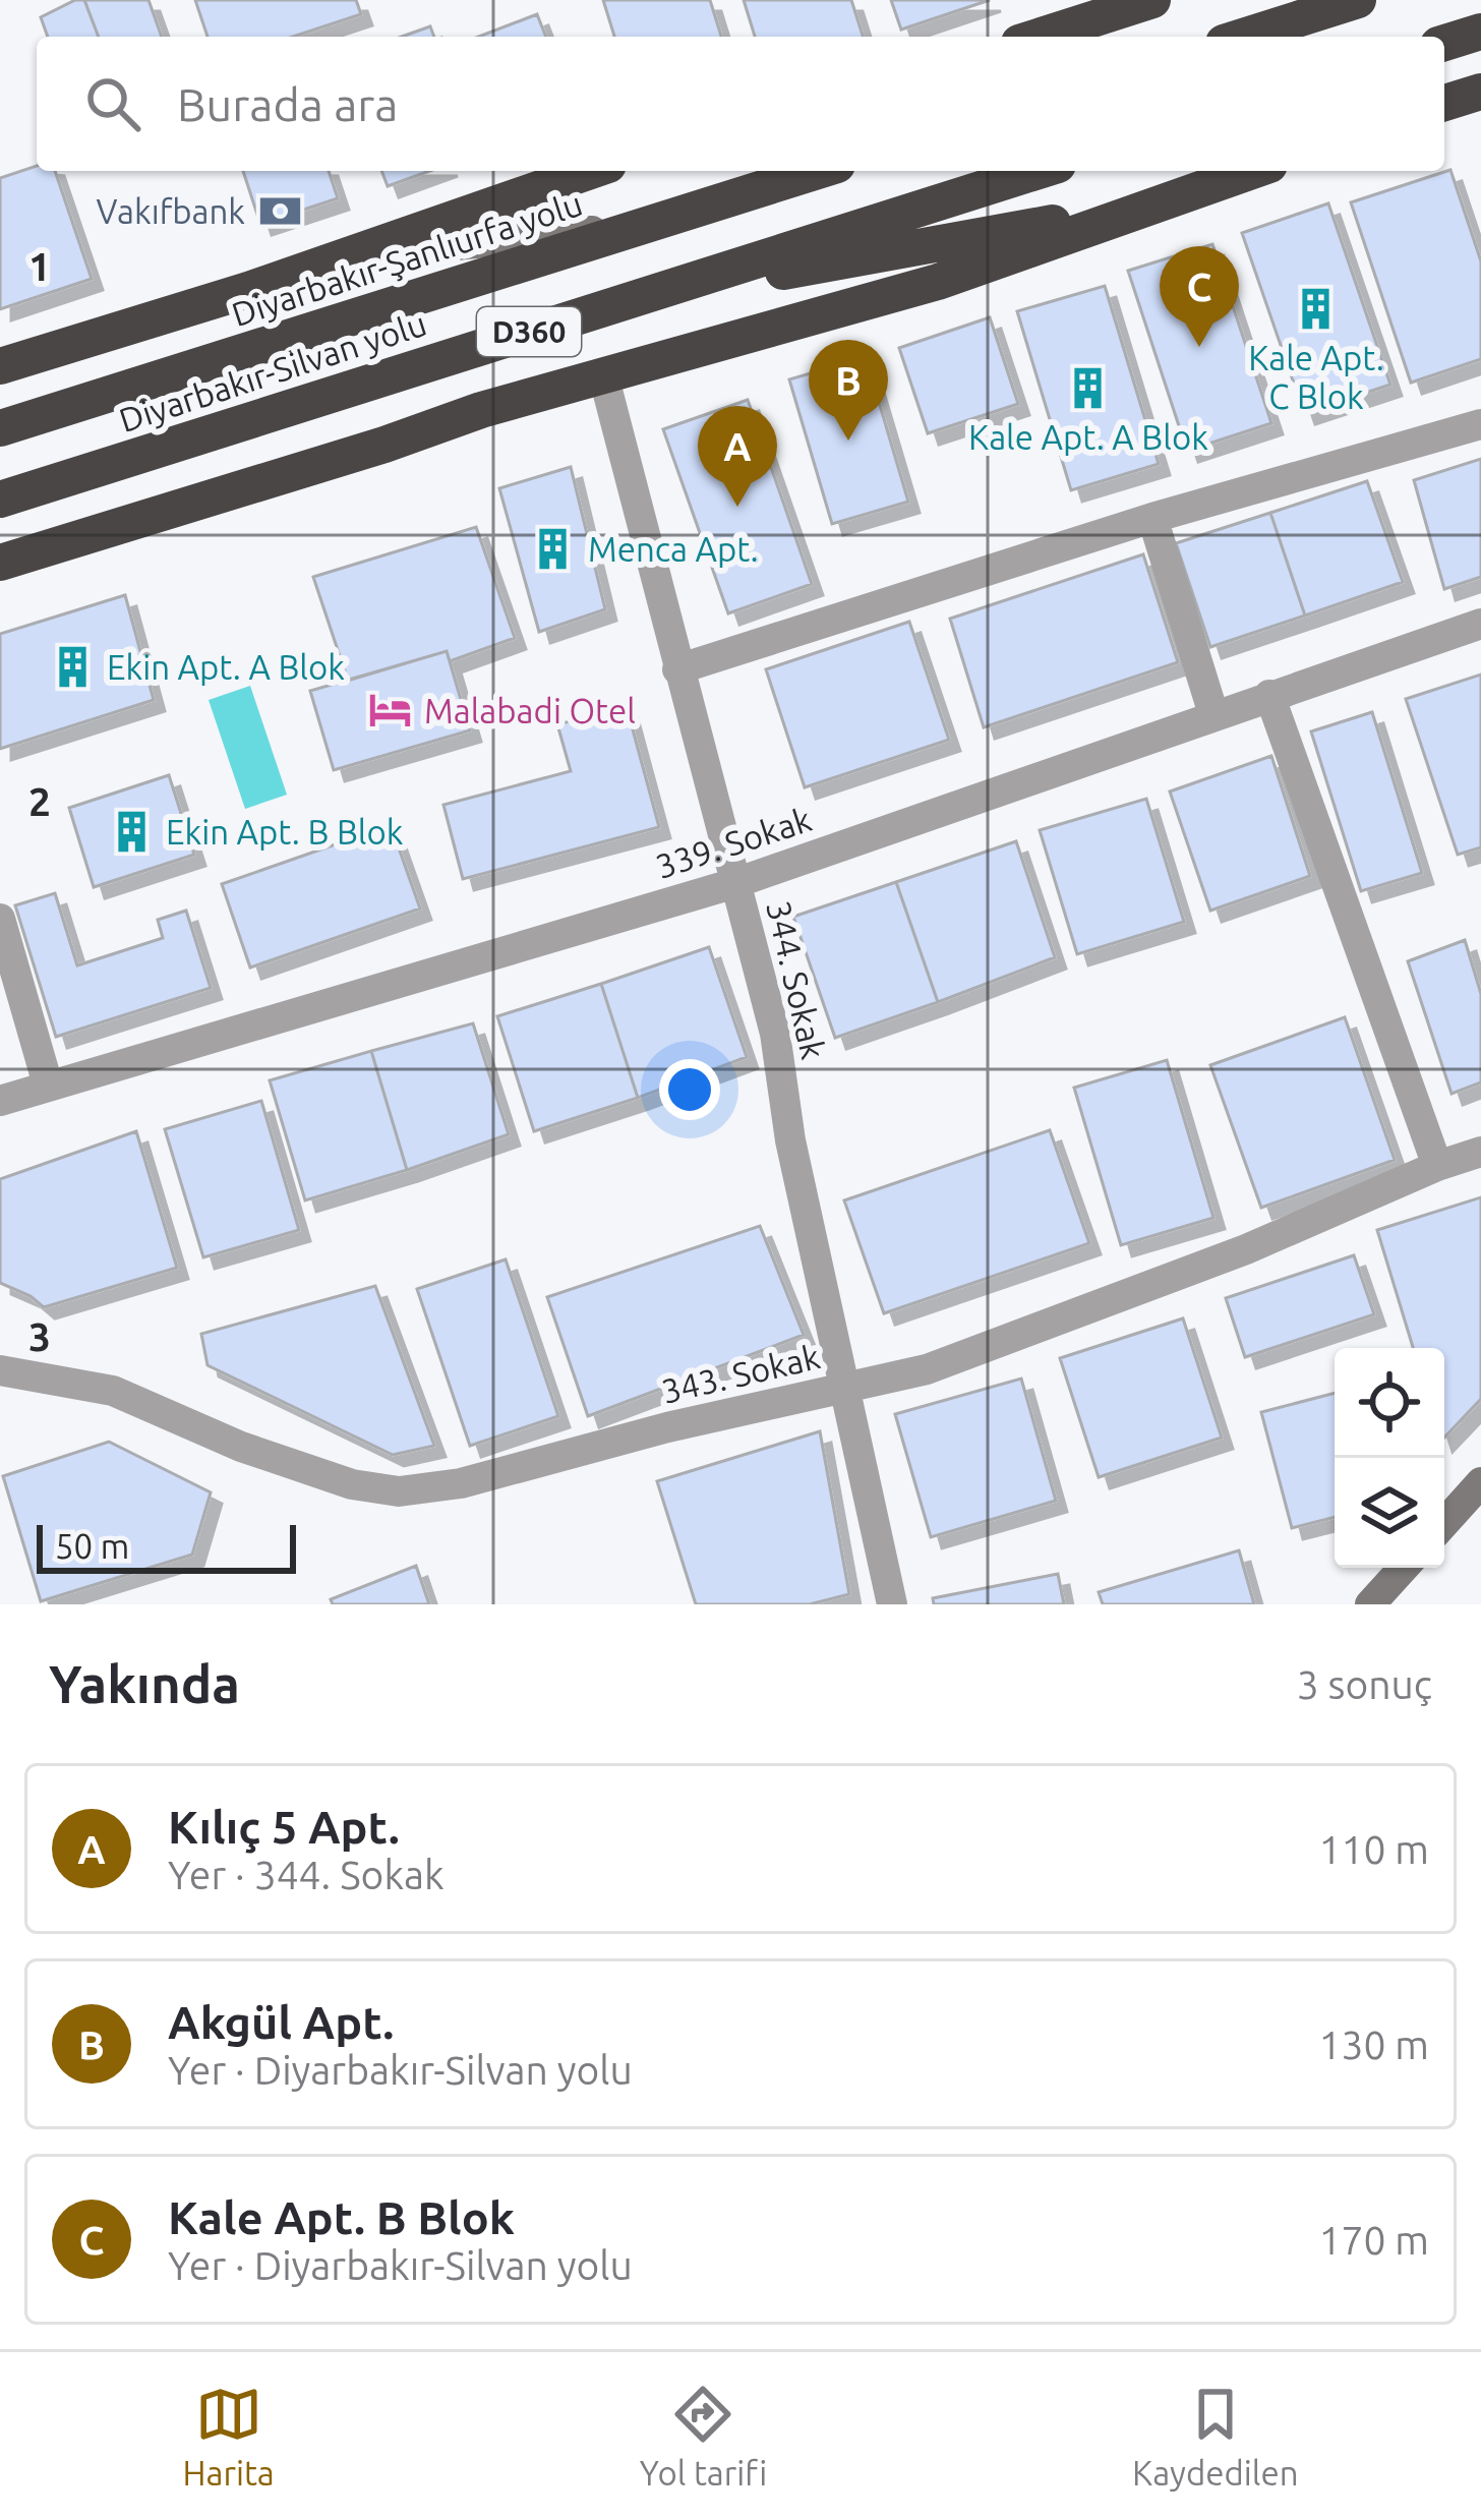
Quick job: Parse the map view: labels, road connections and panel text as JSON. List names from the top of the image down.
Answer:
{
  "streets": {
    "highway": ["Diyarbakır-Şanlıurfa yolu", "D360", "Diyarbakır-Silvan yolu"],
    "street": ["339. Sokak", "344. Sokak", "343. Sokak"]
  },
  "crossings": [
    ["339. Sokak", "344. Sokak"],
    ["344. Sokak", "343. Sokak"]
  ],
  "places": {
    "bank": ["Vakıfbank"],
    "building": [
      "Kale Apt. C Blok",
      "Kale Apt. A Blok",
      "Menca Apt.",
      "Ekin Apt. A Blok",
      "Ekin Apt. B Blok"
    ],
    "hotel": ["Malabadi Otel"]
  },
  "scale_bar": "50 m",
  "page": {
    "search": "Burada ara",
    "pins": ["C", "B", "A"],
    "scale": "50 m",
    "heading": ["Yakında", "3 sonuç"],
    "list": [
      {
        "mark": "A",
        "name": "Kılıç 5 Apt.",
        "note": "Yer · 344. Sokak",
        "value": "110 m"
      },
      {
        "mark": "B",
        "name": "Akgül Apt.",
        "note": "Yer · Diyarbakır-Silvan yolu",
        "value": "130 m"
      },
      {
        "mark": "C",
        "name": "Kale Apt. B Blok",
        "note": "Yer · Diyarbakır-Silvan yolu",
        "value": "170 m"
      }
    ],
    "nav": ["Harita", "Yol tarifi", "Kaydedilen"]
  },
  "grid": {
    "rows": ["1", "2", "3"]
  }
}
